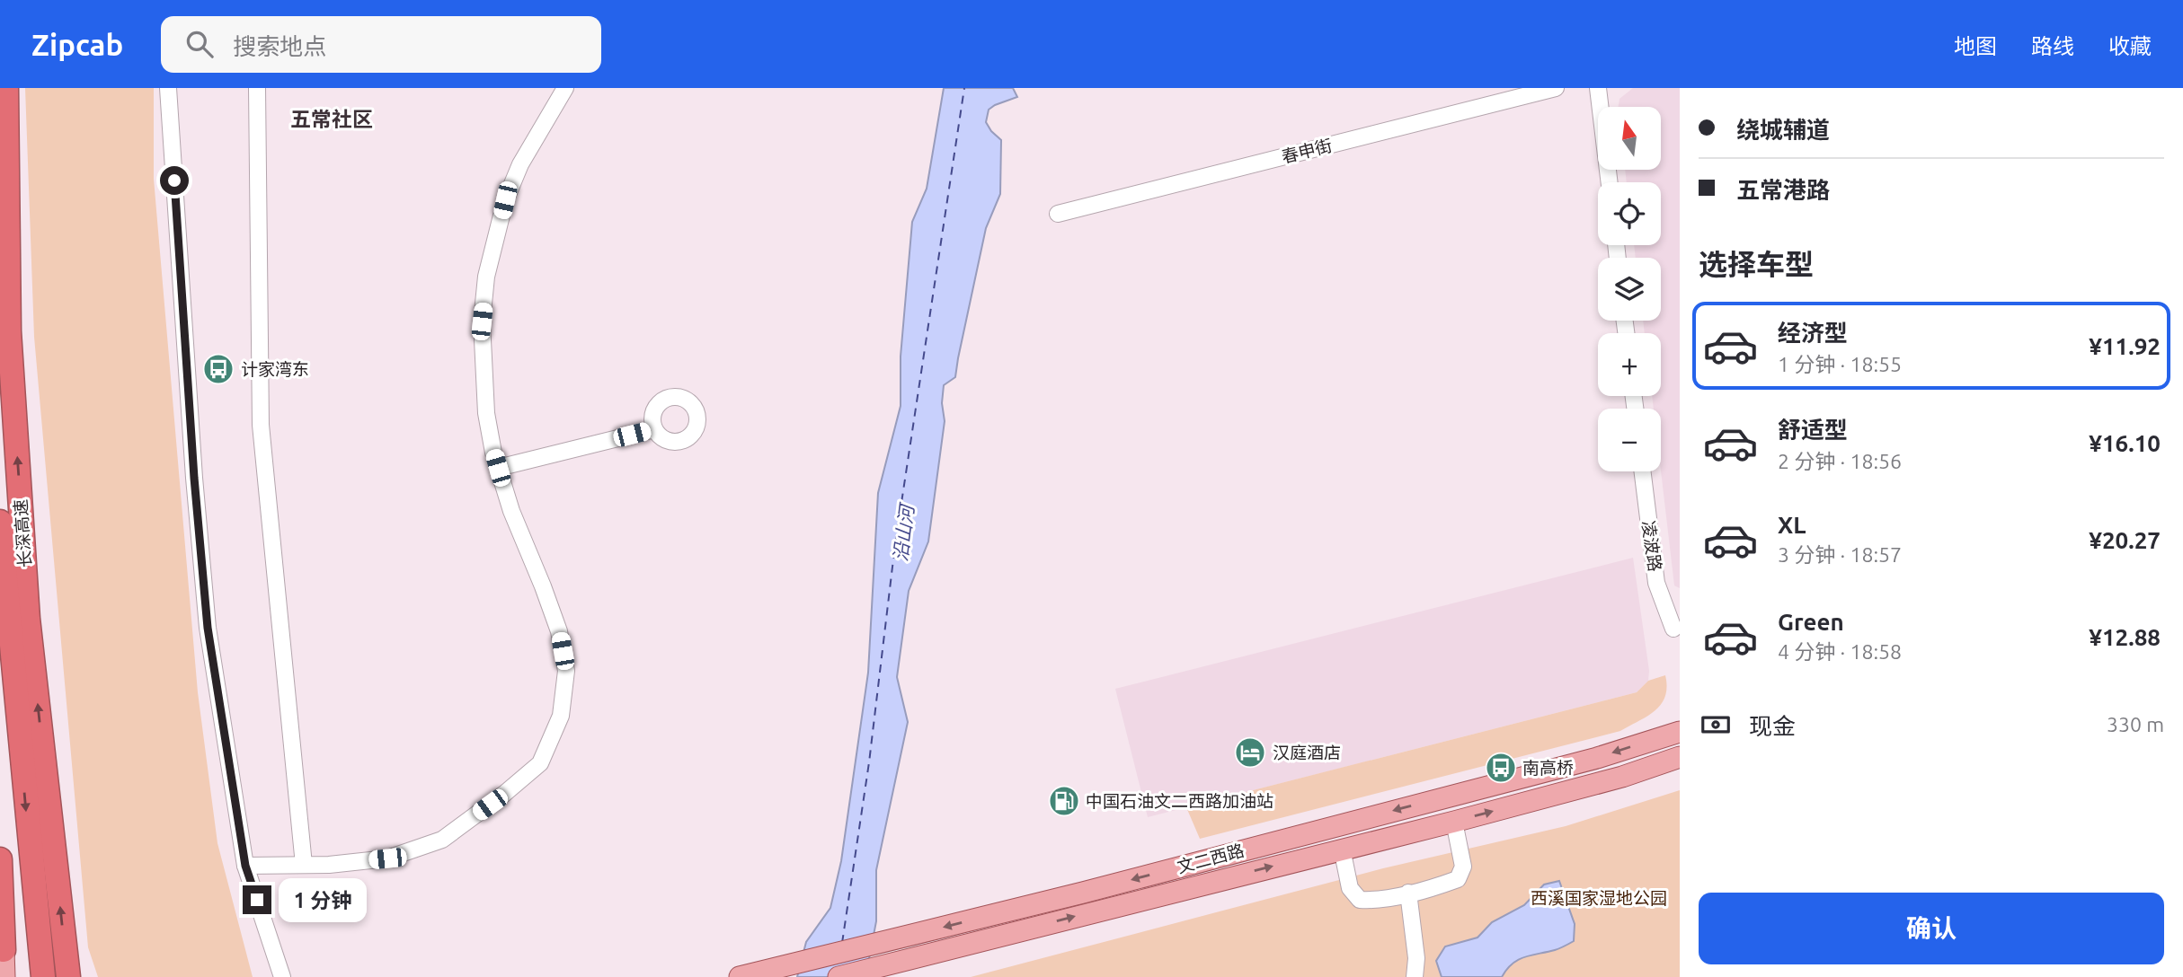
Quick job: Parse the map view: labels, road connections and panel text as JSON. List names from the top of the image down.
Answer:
{
  "streets": {
    "highway": ["长深高速"],
    "main road": ["文二西路"],
    "street": ["春申街", "凌波路"]
  },
  "districts": ["五常社区"],
  "water": ["沿山河"],
  "parks": ["西溪国家湿地公园"],
  "places": {
    "bus stop": ["计家湾东", "南高桥"],
    "hotel": ["汉庭酒店"],
    "fuel station": ["中国石油文二西路加油站"]
  },
  "north": "top",
  "page": {
    "header": "Zipcab",
    "search": "搜索地点",
    "nav": ["地图", "路线", "收藏"],
    "banner": ["绕城辅道", "五常港路"],
    "map_buttons": ["+", "−"],
    "heading": "选择车型",
    "list": [
      {
        "name": "经济型",
        "note": "1 分钟 · 18:55",
        "value": "¥11.92"
      },
      {
        "name": "舒适型",
        "note": "2 分钟 · 18:56",
        "value": "¥16.10"
      },
      {
        "name": "XL",
        "note": "3 分钟 · 18:57",
        "value": "¥20.27"
      },
      {
        "name": "Green",
        "note": "4 分钟 · 18:58",
        "value": "¥12.88"
      }
    ],
    "pay": ["现金", "330 m"],
    "bubble": "1 分钟",
    "buttons": "确认"
  }
}
